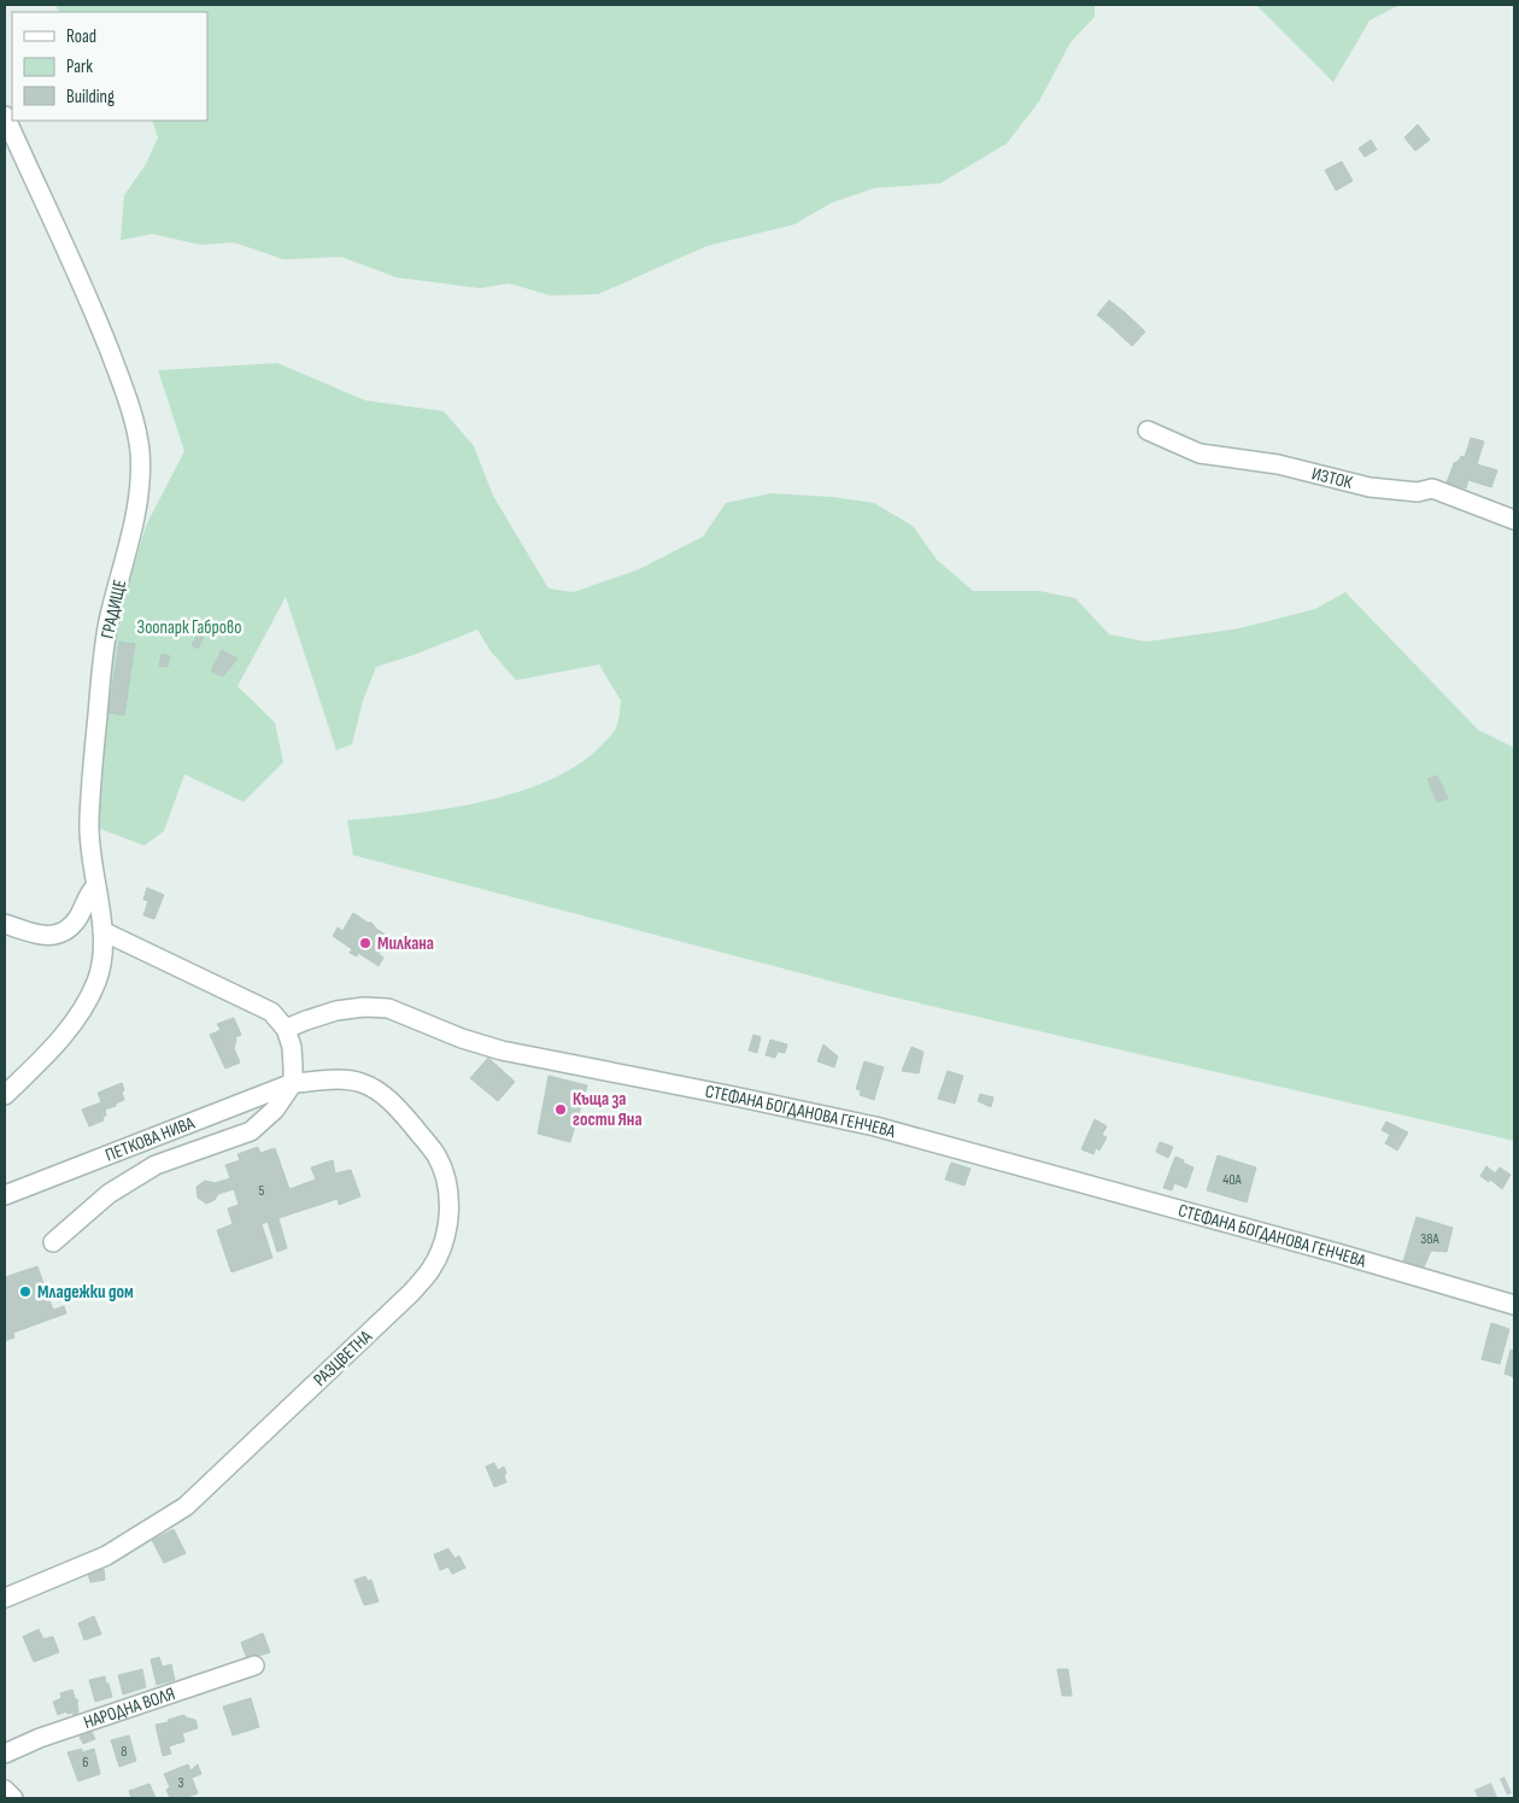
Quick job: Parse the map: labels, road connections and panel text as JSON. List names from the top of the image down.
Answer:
{
  "streets": {
    "street": [
      "ИЗТОК",
      "ГРАДИЩЕ",
      "СТЕФАНА БОГДАНОВА ГЕНЧЕВА",
      "ПЕТКОВА НИВА",
      "РАЗЦВЕТНА",
      "НАРОДНА ВОЛЯ"
    ]
  },
  "crossings": [
    ["ПЕТКОВА НИВА", "РАЗЦВЕТНА"]
  ],
  "parks": ["Зоопарк Габрово"],
  "places": ["Милкана", "Къща за гости Яна", "Младежки дом"],
  "house_numbers": [
    "40A",
    "5",
    "38А",
    "8",
    "6",
    "3"
  ],
  "legend": ["Road", "Park", "Building"]
}
